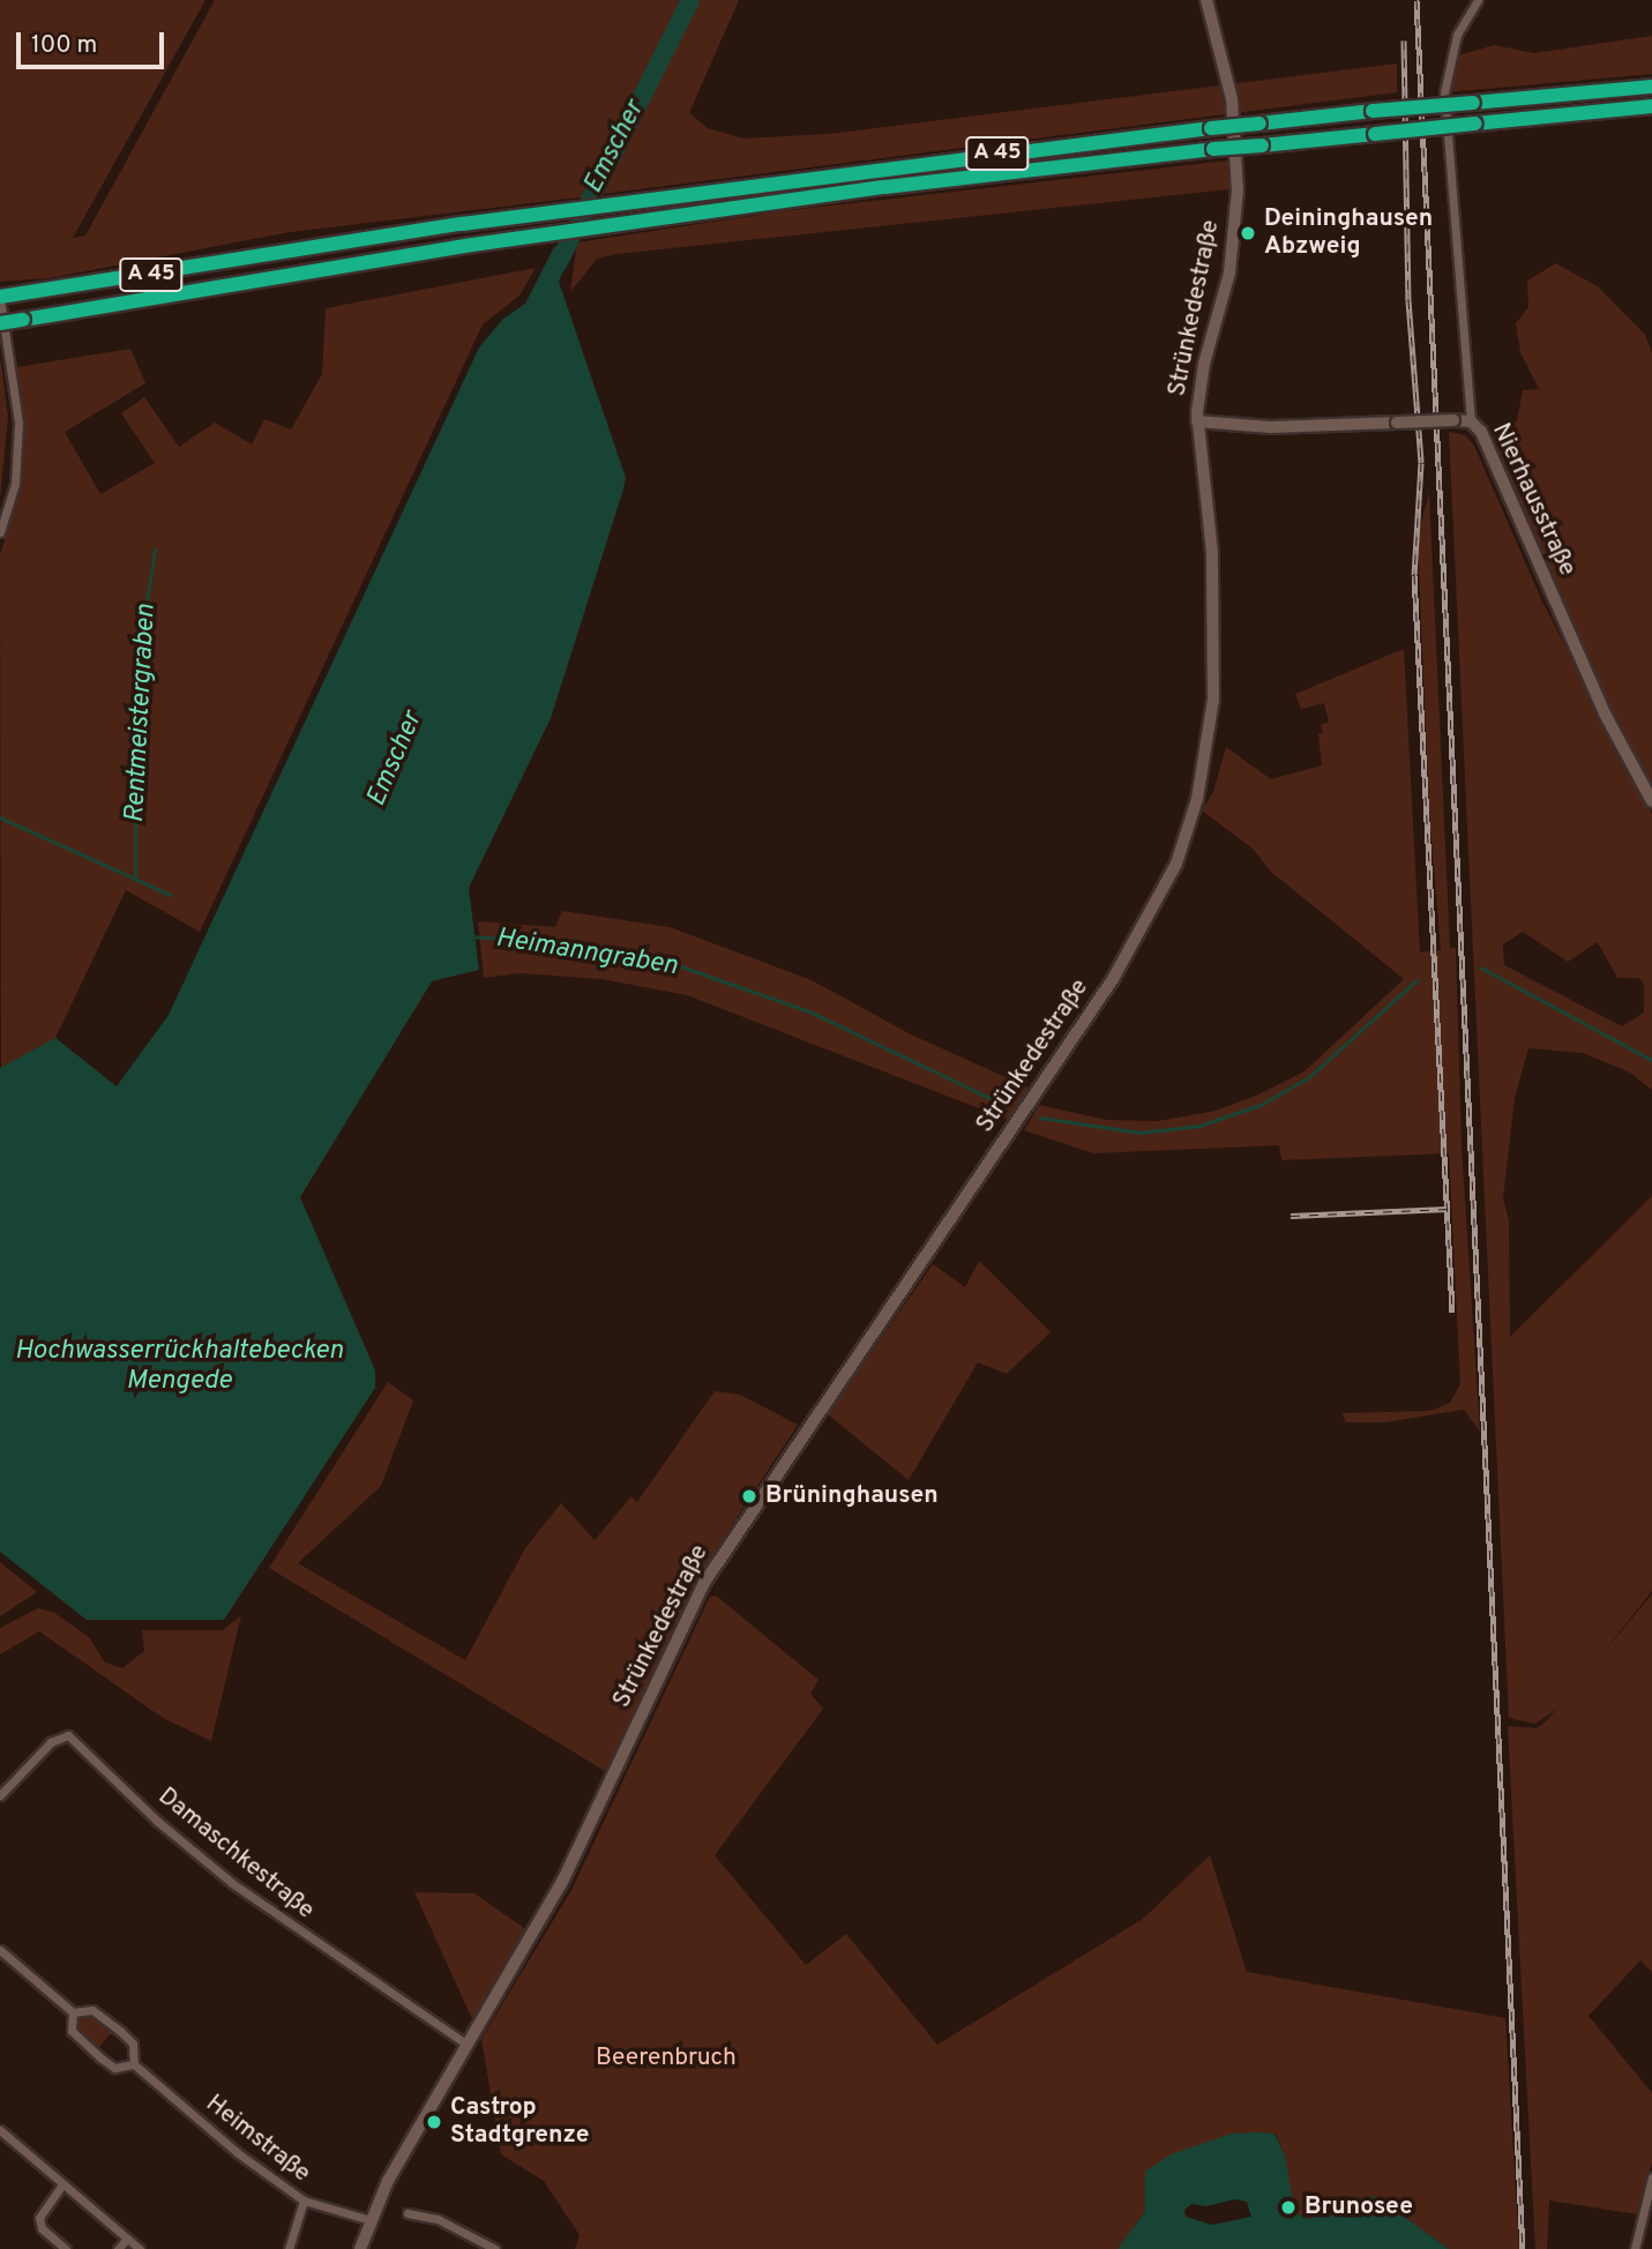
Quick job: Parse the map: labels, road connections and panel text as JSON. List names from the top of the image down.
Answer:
{
  "streets": {
    "highway": ["A 45"],
    "main road": ["Strünkedestraße", "Nierhausstraße"],
    "street": ["Damaschkestraße", "Heimstraße"]
  },
  "crossings": [
    ["Strünkedestraße", "Nierhausstraße"],
    ["Strünkedestraße", "Damaschkestraße"],
    ["Strünkedestraße", "Heimstraße"]
  ],
  "water": [
    "Emscher",
    "Rentmeistergraben",
    "Heimanngraben",
    "Hochwasserrückhaltebecken Mengede"
  ],
  "parks": ["Beerenbruch"],
  "places": [
    "Deininghausen Abzweig",
    "Brüninghausen",
    "Castrop Stadtgrenze",
    "Brunosee"
  ],
  "scale_bar": "100 m"
}
